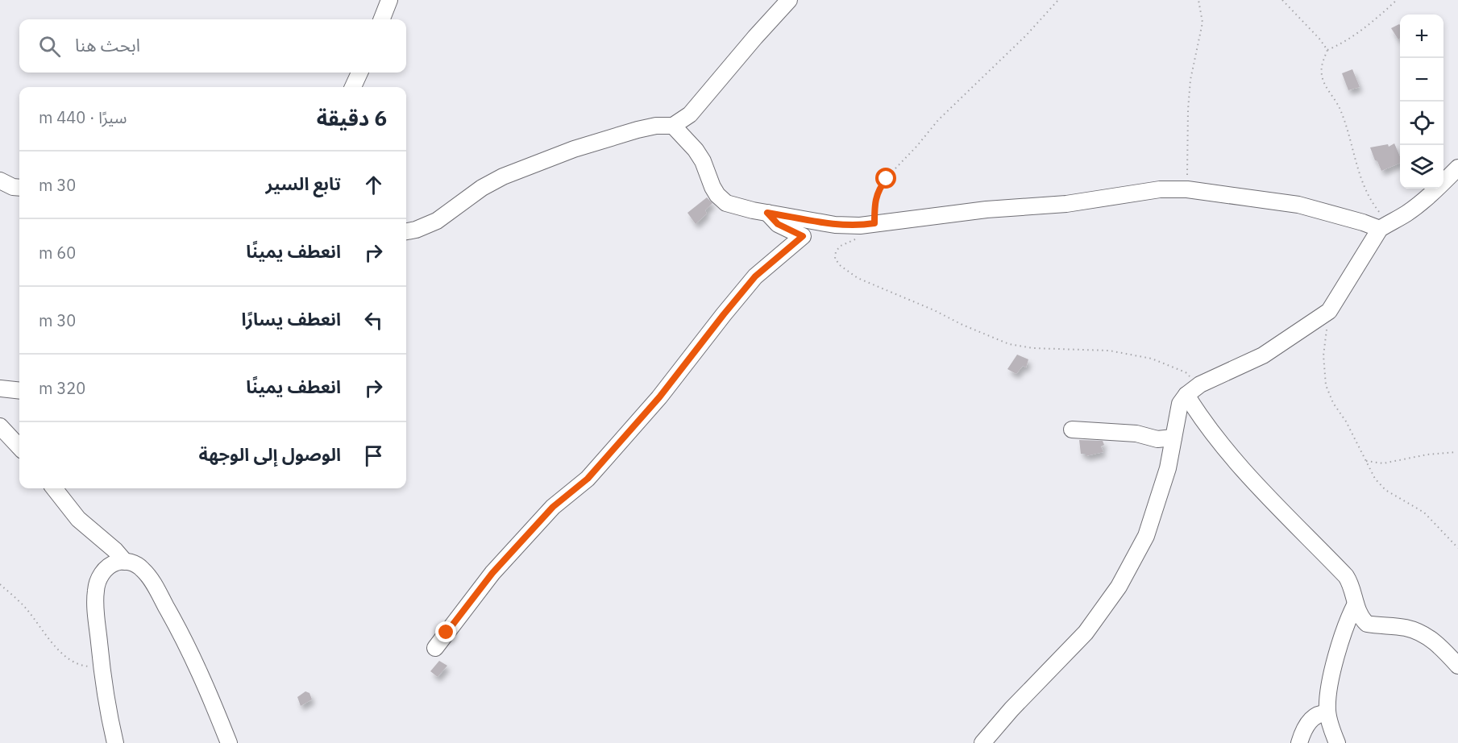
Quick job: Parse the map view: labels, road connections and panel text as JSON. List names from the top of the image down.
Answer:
{
  "page": {
    "map_buttons": ["+", "−"],
    "search": "ابحث هنا",
    "heading": ["6 دقيقة", "سيرًا · 440 m"],
    "list": [
      ["تابع السير", "30 m"],
      ["انعطف يمينًا", "60 m"],
      ["انعطف يسارًا", "30 m"],
      ["انعطف يمينًا", "320 m"],
      "الوصول إلى الوجهة"
    ]
  }
}
